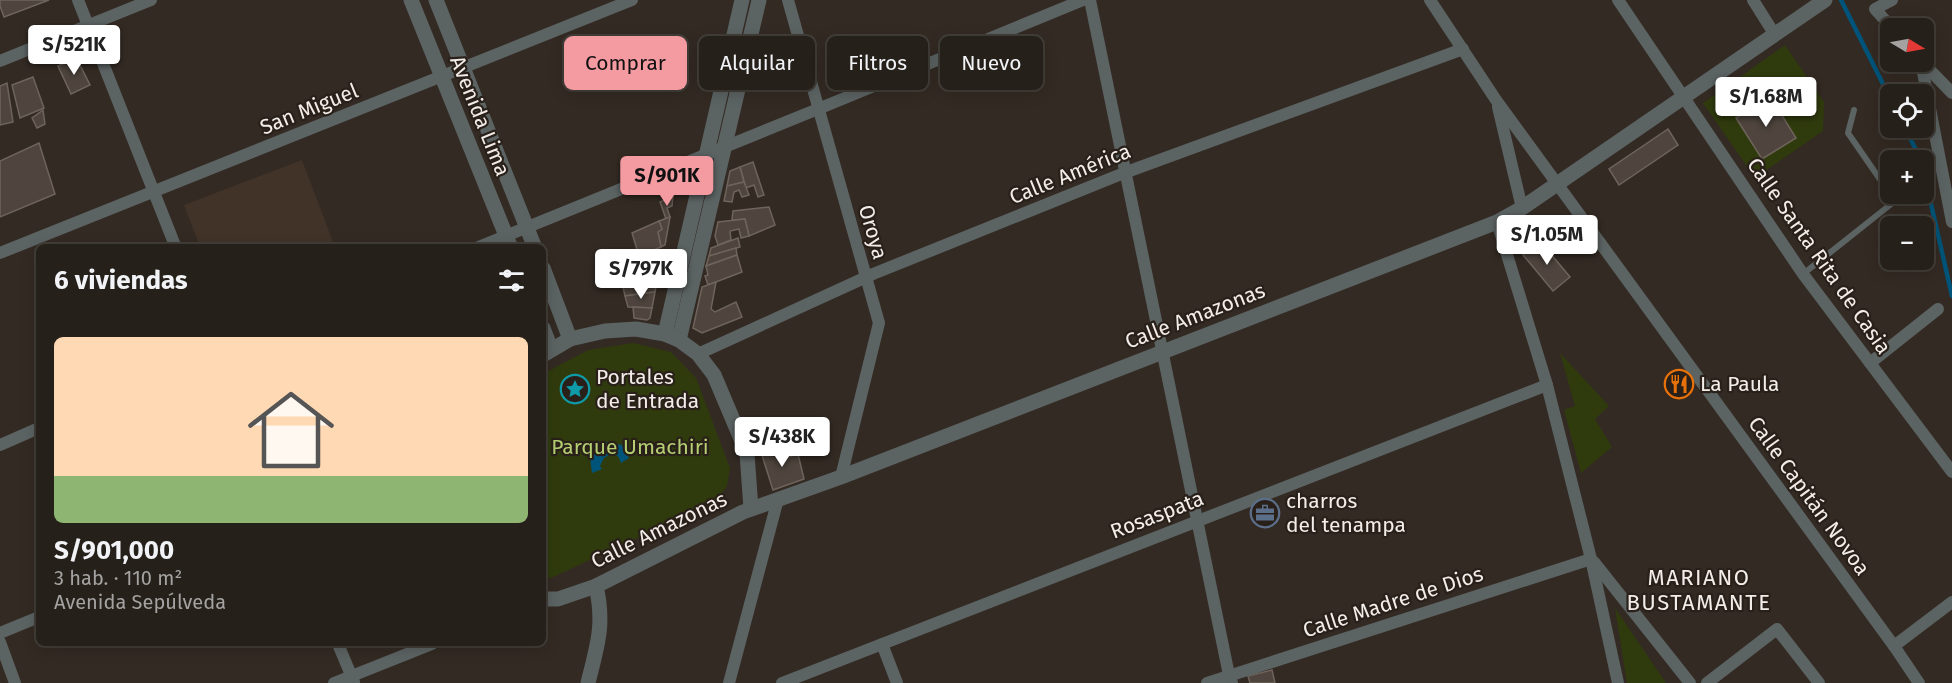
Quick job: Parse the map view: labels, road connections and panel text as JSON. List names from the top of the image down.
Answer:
{
  "streets": {
    "street": [
      "San Miguel",
      "Avenida Lima",
      "Calle América",
      "Oroya",
      "Calle Santa Rita de Casia",
      "Calle Amazonas",
      "Calle Capitán Novoa",
      "Rosaspata",
      "Calle Madre de Dios"
    ]
  },
  "crossings": [
    ["San Miguel", "Avenida Lima"],
    ["Calle América", "Oroya"],
    ["Calle América", "Calle Capitán Novoa"],
    ["Oroya", "Calle Amazonas"],
    ["Calle Santa Rita de Casia", "Calle Amazonas"],
    ["Calle Amazonas", "Calle Capitán Novoa"]
  ],
  "districts": ["MARIANO BUSTAMANTE"],
  "parks": ["Parque Umachiri"],
  "places": {
    "restaurant": ["La Paula"],
    "place": ["Portales de Entrada"],
    "office": ["charros del tenampa"]
  },
  "north": "right",
  "page": {
    "map_buttons": ["+", "−"],
    "price": [
      "S/521K",
      "S/1.68M",
      "S/901K",
      "S/1.05M",
      "S/797K",
      "S/438K"
    ],
    "chip": [
      "Comprar",
      "Alquilar",
      "Filtros",
      "Nuevo"
    ],
    "heading": "6 viviendas",
    "list": [
      {
        "name": "S/901,000",
        "note": "3 hab. · 110 m² · Avenida Sepúlveda"
      }
    ]
  }
}
